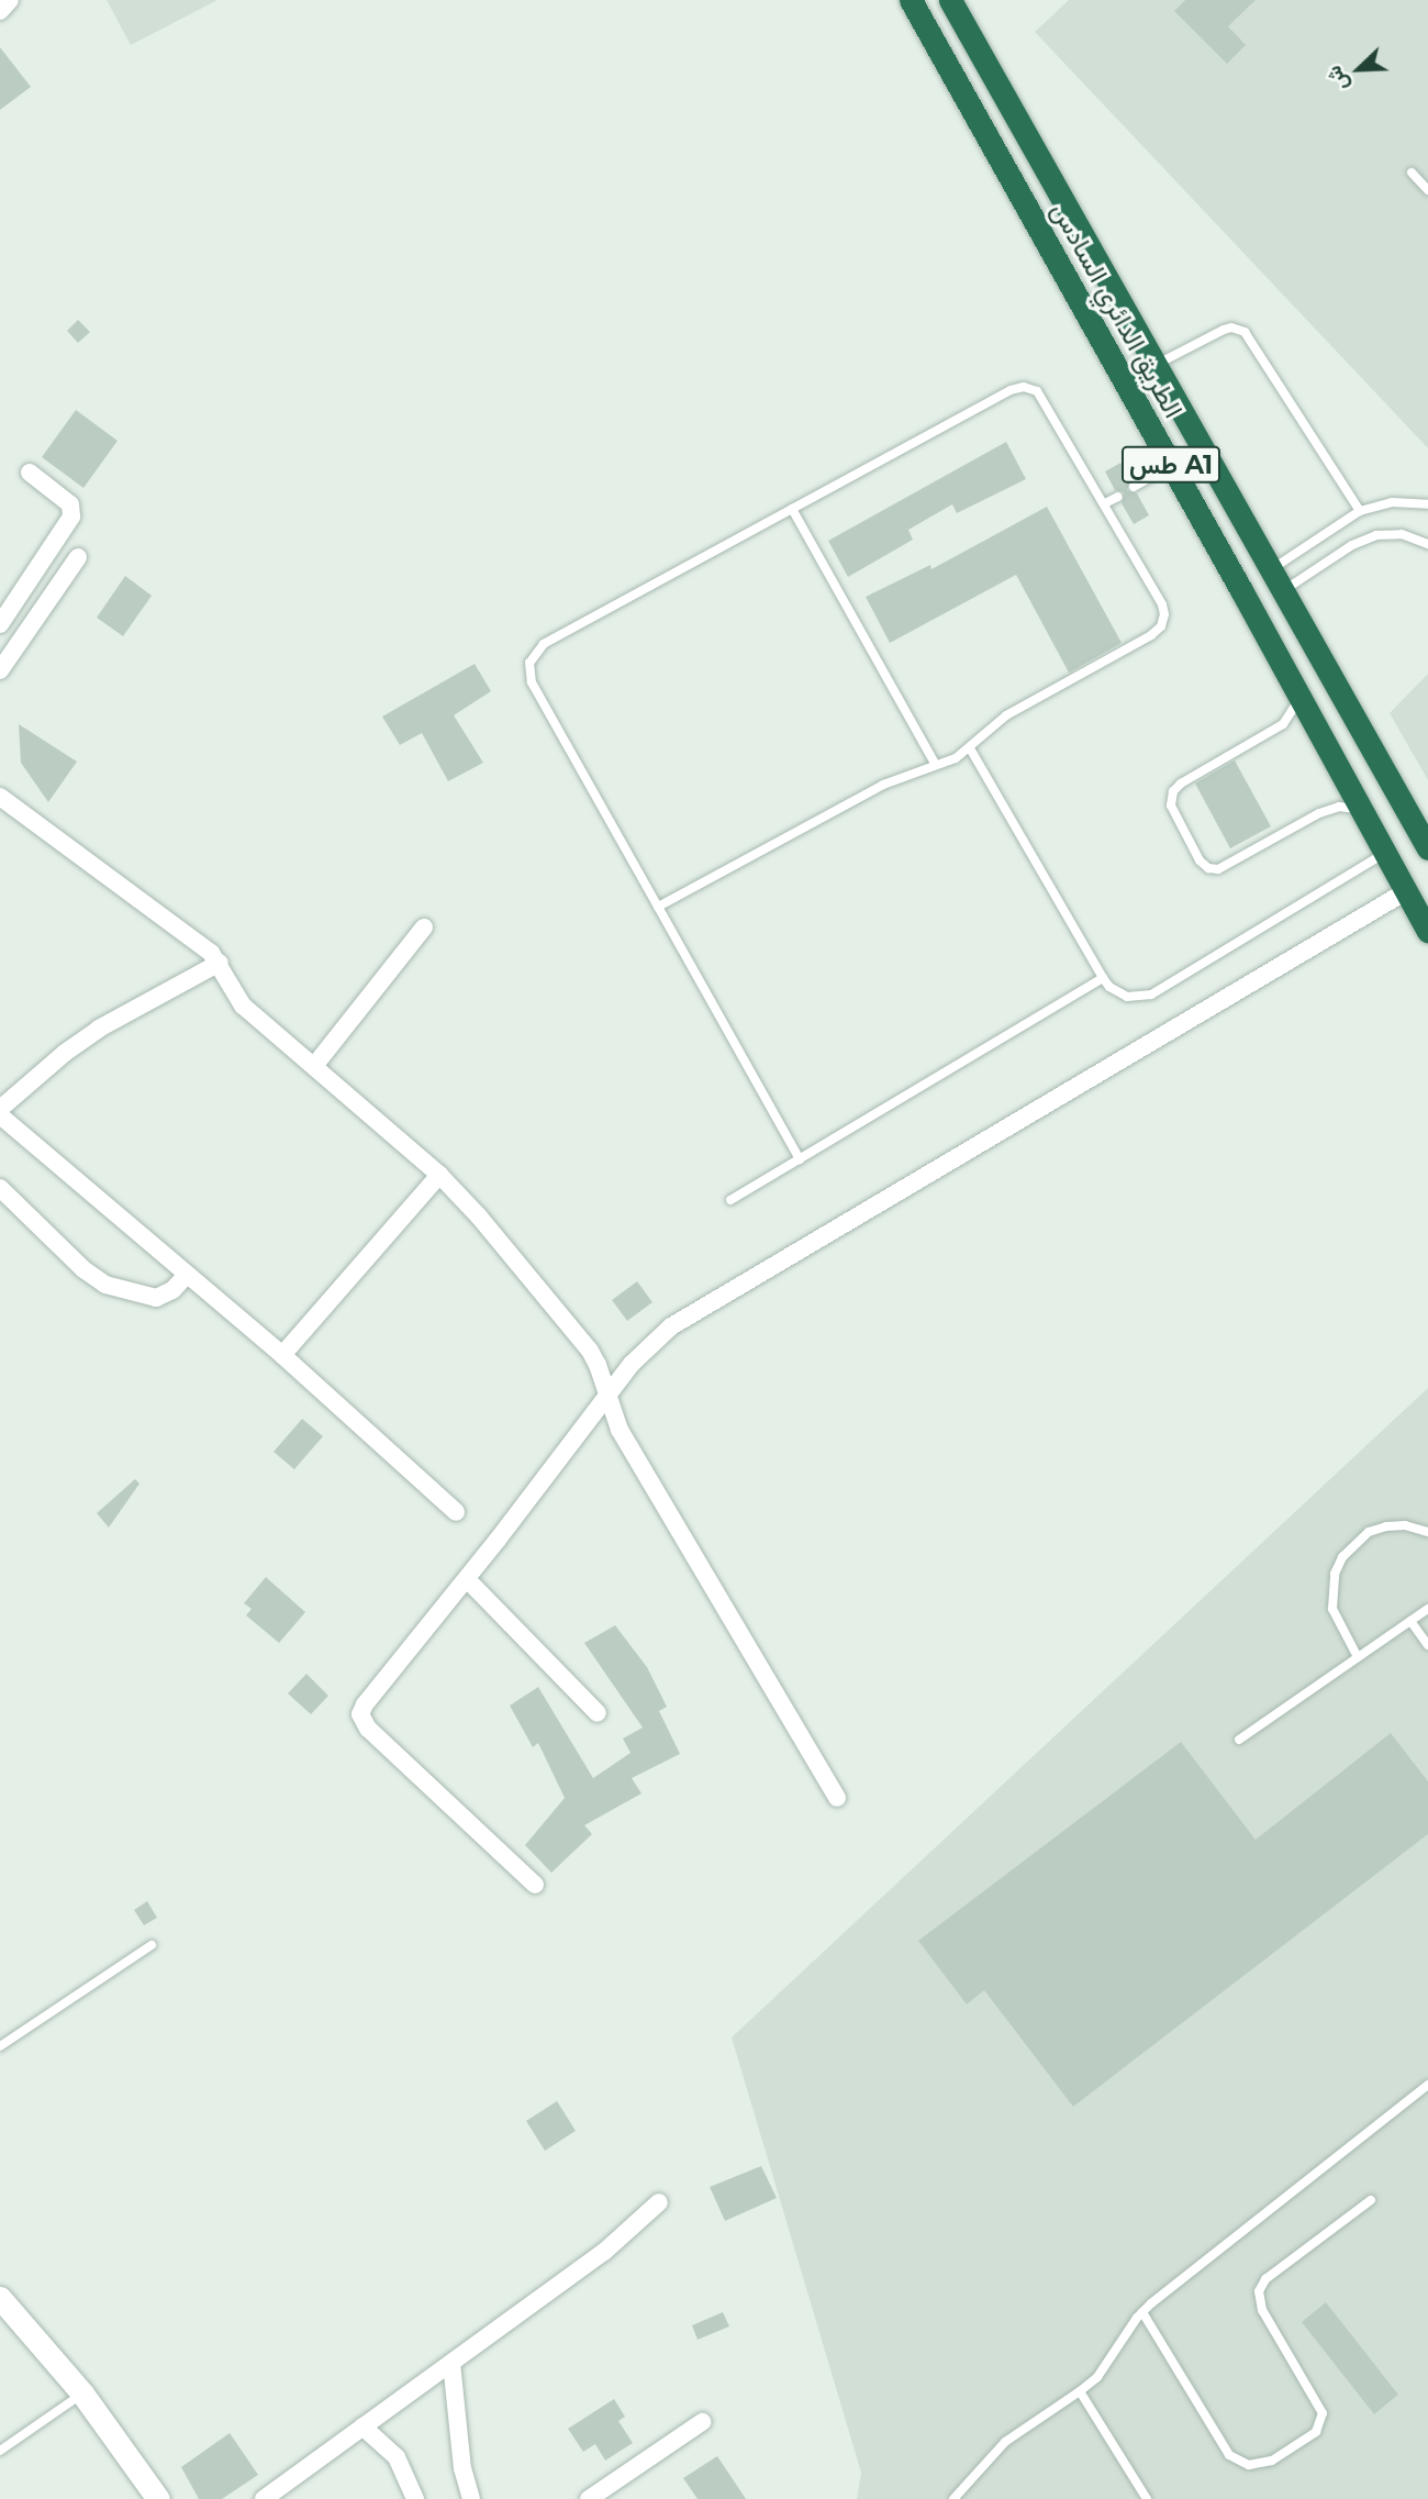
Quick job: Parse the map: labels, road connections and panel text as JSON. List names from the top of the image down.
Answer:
{
  "streets": {
    "highway": ["الطريق الدائري السادس", "طس A1"]
  },
  "north": "bottom left"
}
